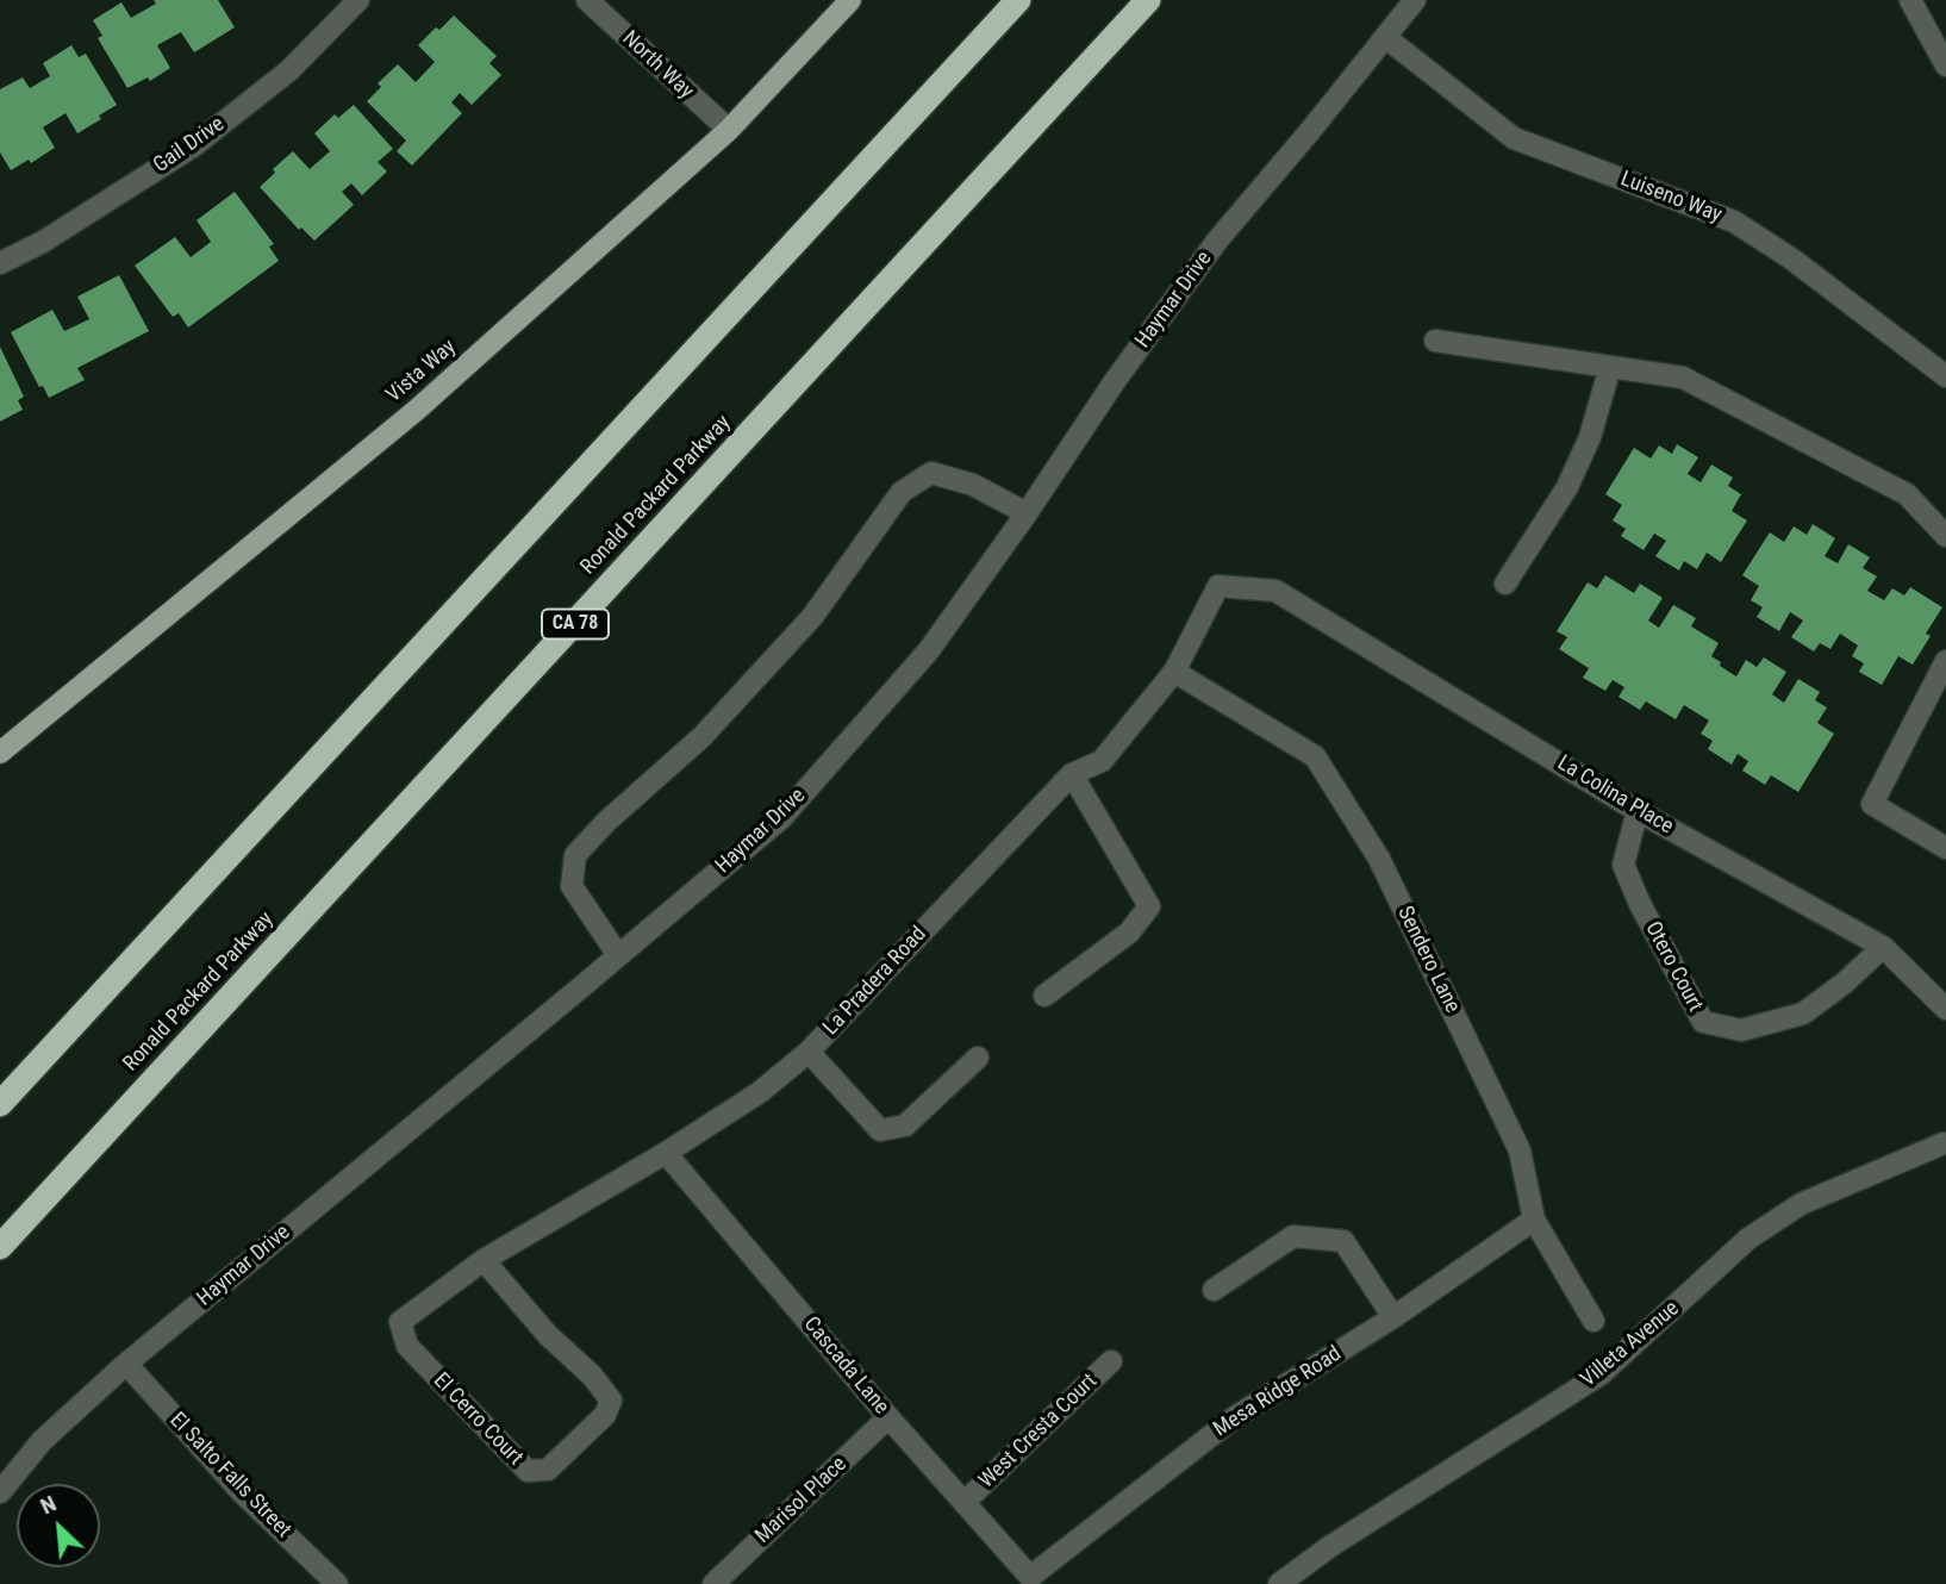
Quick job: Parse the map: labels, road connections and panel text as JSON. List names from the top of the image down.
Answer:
{
  "streets": {
    "highway": ["Ronald Packard Parkway", "CA 78"],
    "main road": ["Vista Way"],
    "street": [
      "North Way",
      "Gail Drive",
      "Luiseno Way",
      "Haymar Drive",
      "La Colina Place",
      "Sendero Lane",
      "Otero Court",
      "La Pradera Road",
      "Villeta Avenue",
      "Cascada Lane",
      "Mesa Ridge Road",
      "El Cerro Court",
      "West Cresta Court",
      "El Salto Falls Street",
      "Marisol Place"
    ]
  },
  "crossings": [
    ["North Way", "Vista Way"],
    ["Luiseno Way", "Haymar Drive"],
    ["Haymar Drive", "El Salto Falls Street"],
    ["La Colina Place", "Otero Court"],
    ["La Colina Place", "La Pradera Road"],
    ["Sendero Lane", "La Pradera Road"],
    ["Sendero Lane", "Mesa Ridge Road"],
    ["La Pradera Road", "Cascada Lane"],
    ["La Pradera Road", "El Cerro Court"],
    ["Cascada Lane", "Mesa Ridge Road"],
    ["Cascada Lane", "West Cresta Court"],
    ["Cascada Lane", "Marisol Place"]
  ],
  "north": "top left"
}
